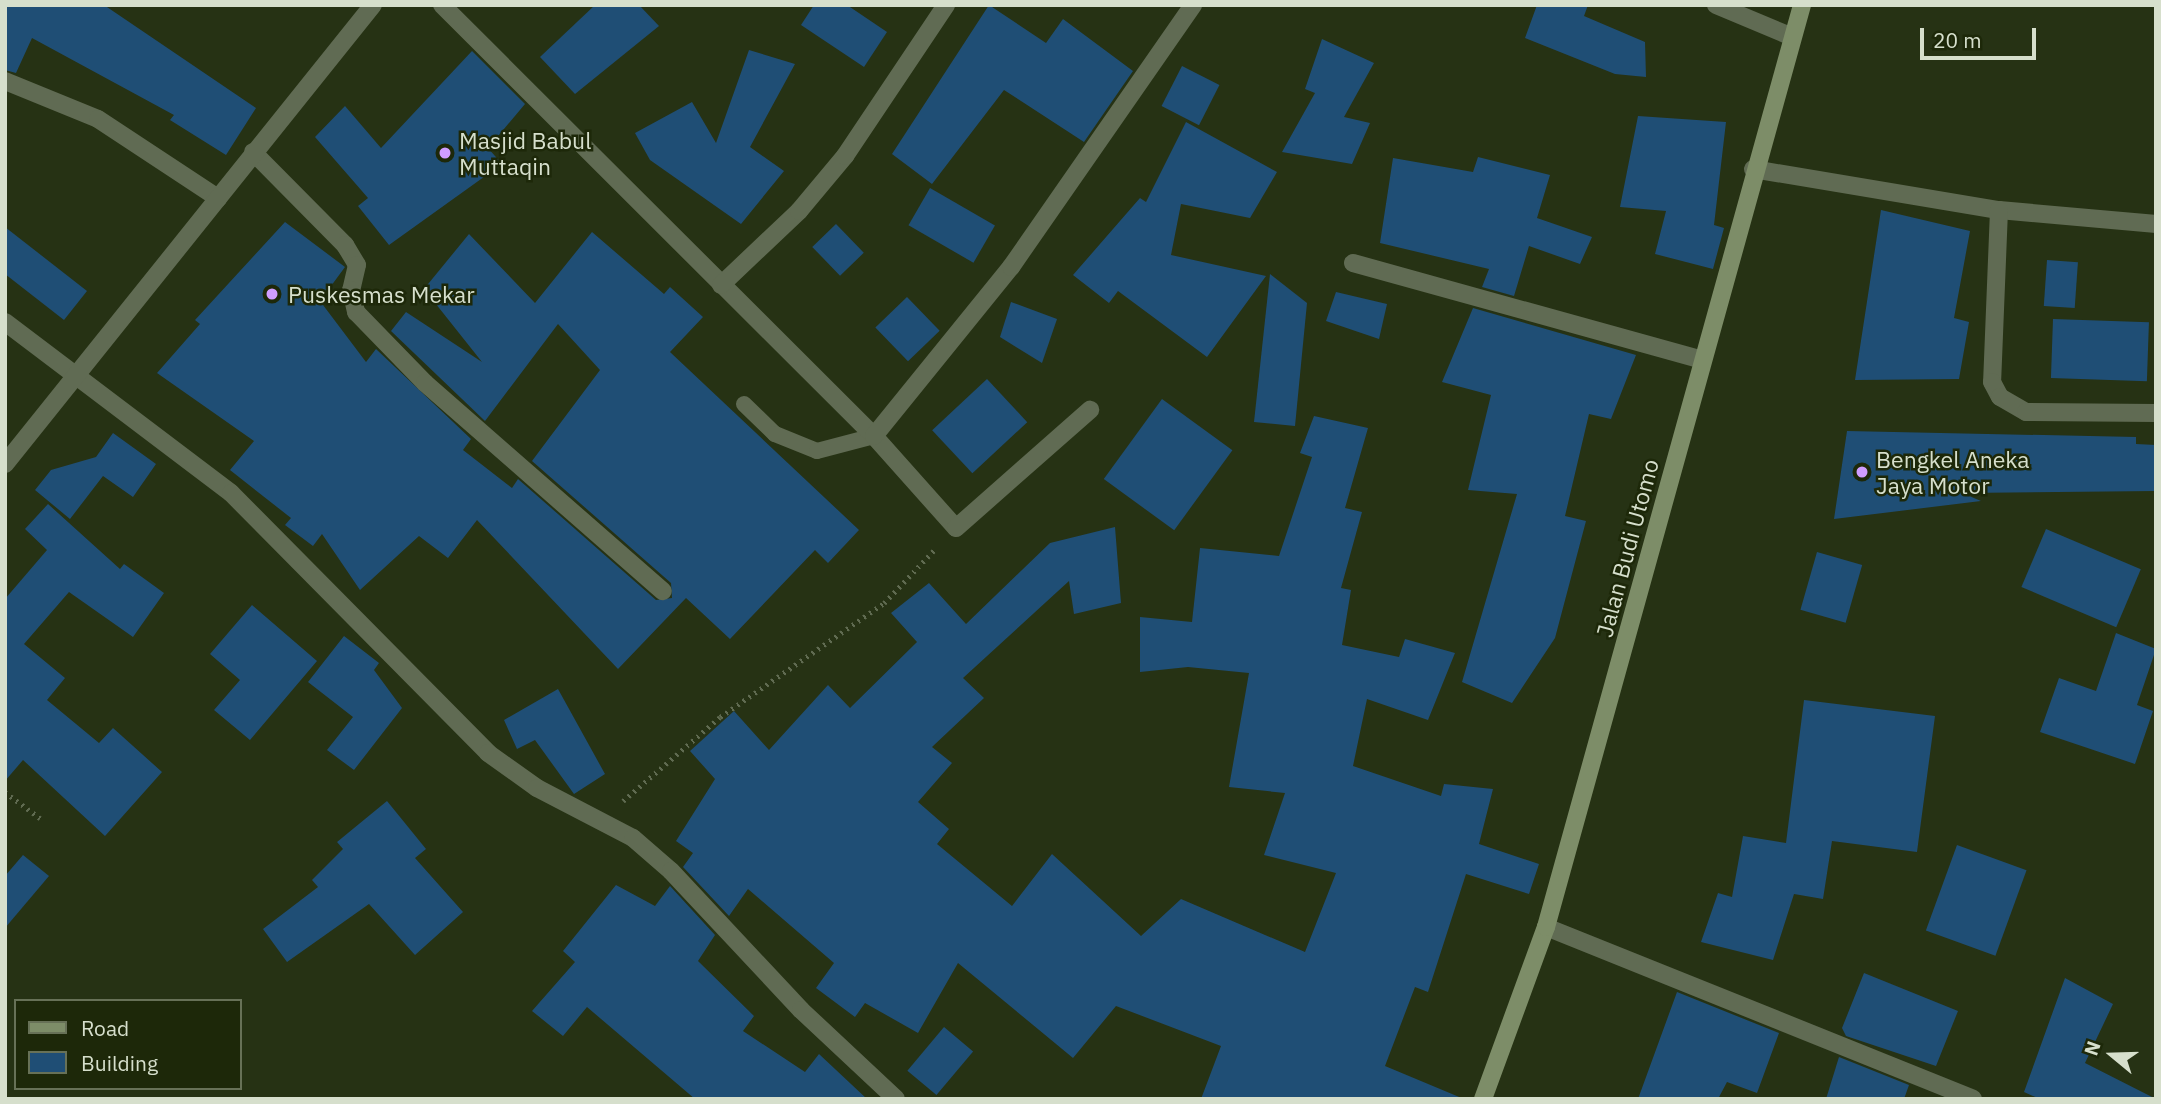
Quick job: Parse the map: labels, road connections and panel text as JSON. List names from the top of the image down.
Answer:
{
  "streets": {
    "main road": ["Jalan Budi Utomo"]
  },
  "places": ["Masjid Babul Muttaqin", "Puskesmas Mekar", "Bengkel Aneka Jaya Motor"],
  "legend": ["Road", "Building"],
  "scale_bar": "20 m",
  "north": "left"
}
